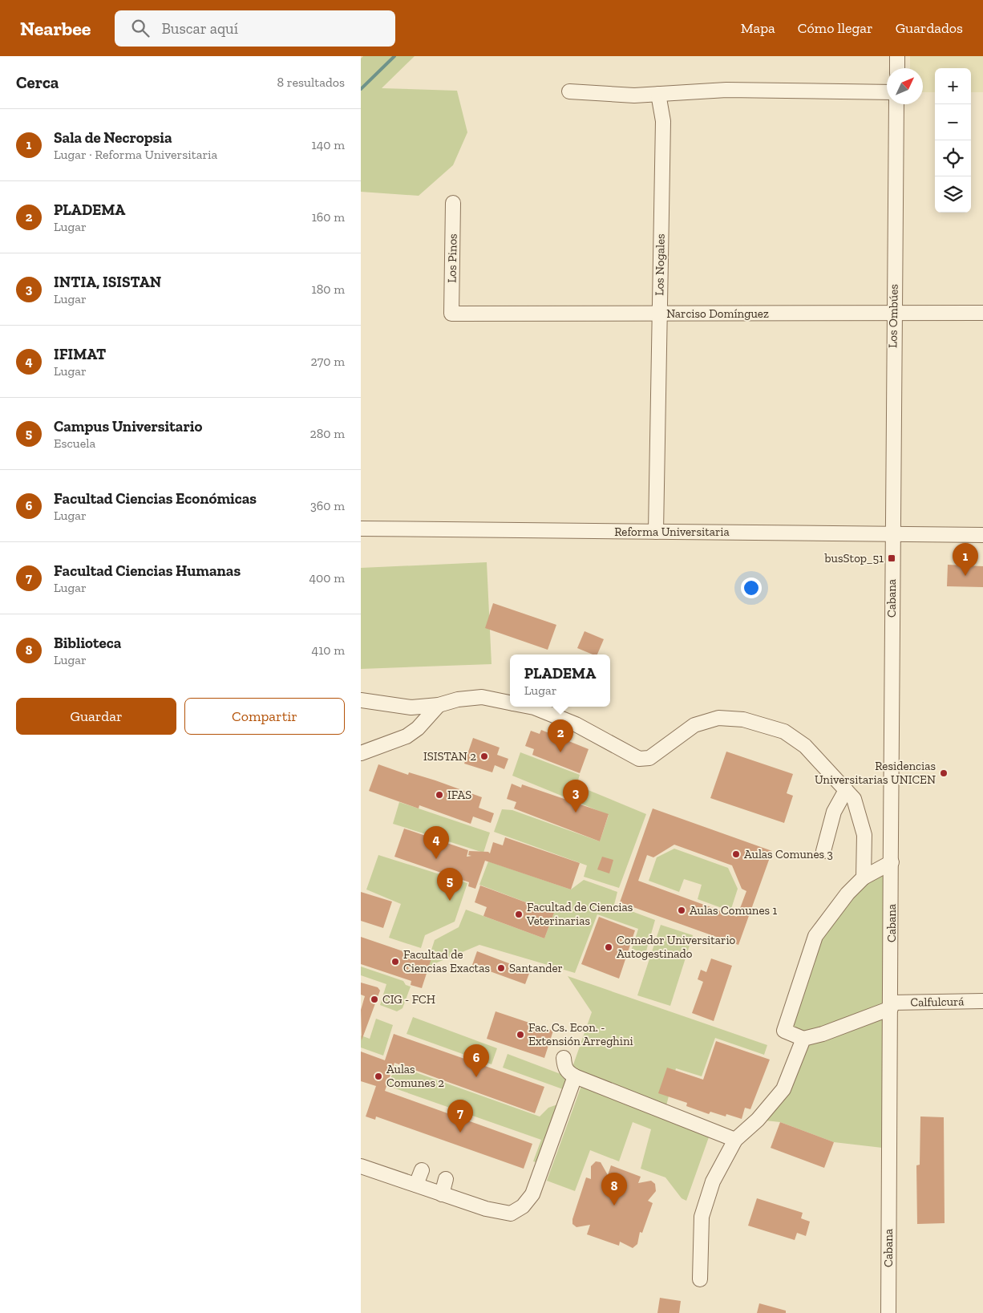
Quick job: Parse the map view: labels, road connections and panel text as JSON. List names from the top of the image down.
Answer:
{
  "streets": {
    "street": [
      "Los Pinos",
      "Los Nogales",
      "Narciso Domínguez",
      "Los Ombúes",
      "Reforma Universitaria",
      "Cabana",
      "Calfulcurá"
    ]
  },
  "crossings": [
    ["Los Pinos", "Narciso Domínguez"],
    ["Los Nogales", "Narciso Domínguez"],
    ["Los Nogales", "Reforma Universitaria"],
    ["Narciso Domínguez", "Los Ombúes"],
    ["Los Ombúes", "Reforma Universitaria"],
    ["Los Ombúes", "Cabana"],
    ["Reforma Universitaria", "Cabana"],
    ["Cabana", "Calfulcurá"]
  ],
  "places": {
    "transit": ["busStop_51"],
    "other": [
      "ISISTAN 2",
      "Residencias Universitarias UNICEN",
      "IFAS",
      "Aulas Comunes 3",
      "Aulas Comunes 1",
      "Facultad de Ciencias Veterinarias",
      "Comedor Universitario Autogestinado",
      "Facultad de Ciencias Exactas",
      "Santander",
      "CIG - FCH",
      "Fac. Cs. Econ. - Extensión Arreghini",
      "Aulas Comunes 2"
    ]
  },
  "north": "top right",
  "page": {
    "header": "Nearbee",
    "search": "Buscar aquí",
    "nav": ["Mapa", "Cómo llegar", "Guardados"],
    "heading": ["Cerca", "8 resultados"],
    "map_buttons": ["+", "−"],
    "list": [
      {
        "mark": "1",
        "name": "Sala de Necropsia",
        "note": "Lugar · Reforma Universitaria",
        "value": "140 m"
      },
      {
        "mark": "2",
        "name": "PLADEMA",
        "note": "Lugar",
        "value": "160 m"
      },
      {
        "mark": "3",
        "name": "INTIA, ISISTAN",
        "note": "Lugar",
        "value": "180 m"
      },
      {
        "mark": "4",
        "name": "IFIMAT",
        "note": "Lugar",
        "value": "270 m"
      },
      {
        "mark": "5",
        "name": "Campus Universitario",
        "note": "Escuela",
        "value": "280 m"
      },
      {
        "mark": "6",
        "name": "Facultad Ciencias Económicas",
        "note": "Lugar",
        "value": "360 m"
      },
      {
        "mark": "7",
        "name": "Facultad Ciencias Humanas",
        "note": "Lugar",
        "value": "400 m"
      },
      {
        "mark": "8",
        "name": "Biblioteca",
        "note": "Lugar",
        "value": "410 m"
      }
    ],
    "pins": [
      "1",
      "2",
      "3",
      "4",
      "5",
      "6",
      "7",
      "8"
    ],
    "popup": ["PLADEMA", "Lugar"],
    "buttons": ["Guardar", "Compartir"]
  }
}
